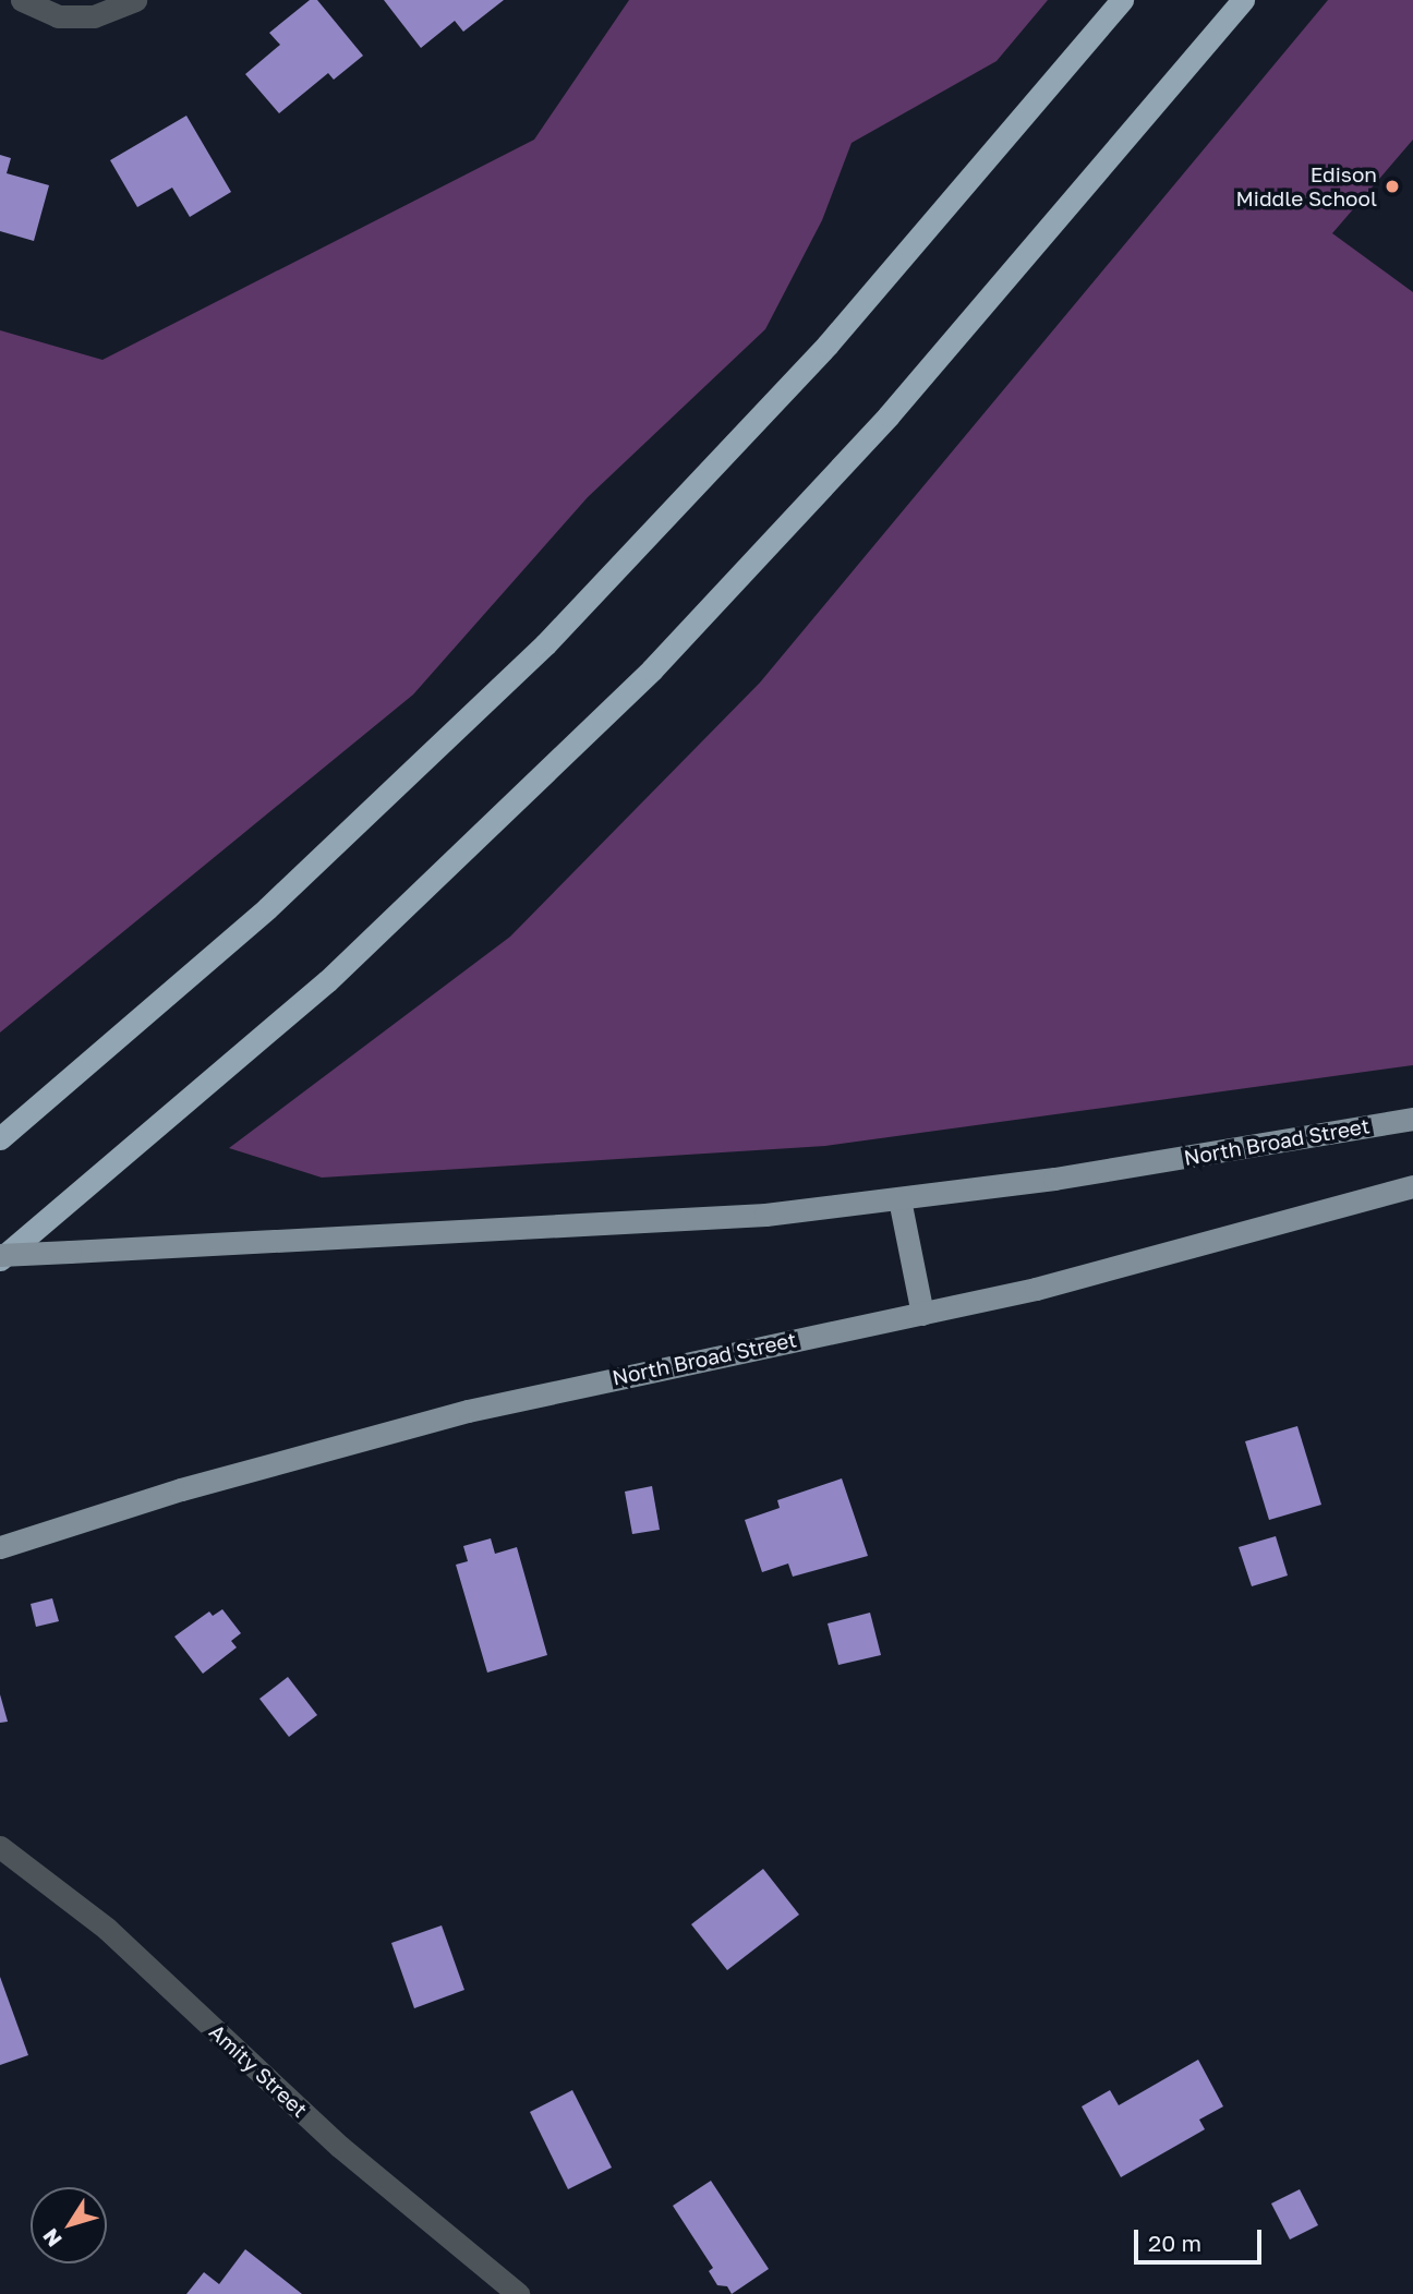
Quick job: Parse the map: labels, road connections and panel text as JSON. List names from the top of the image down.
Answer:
{
  "streets": {
    "main road": ["North Broad Street"],
    "street": ["Amity Street"]
  },
  "places": ["Edison Middle School"],
  "scale_bar": "20 m",
  "north": "bottom left"
}
